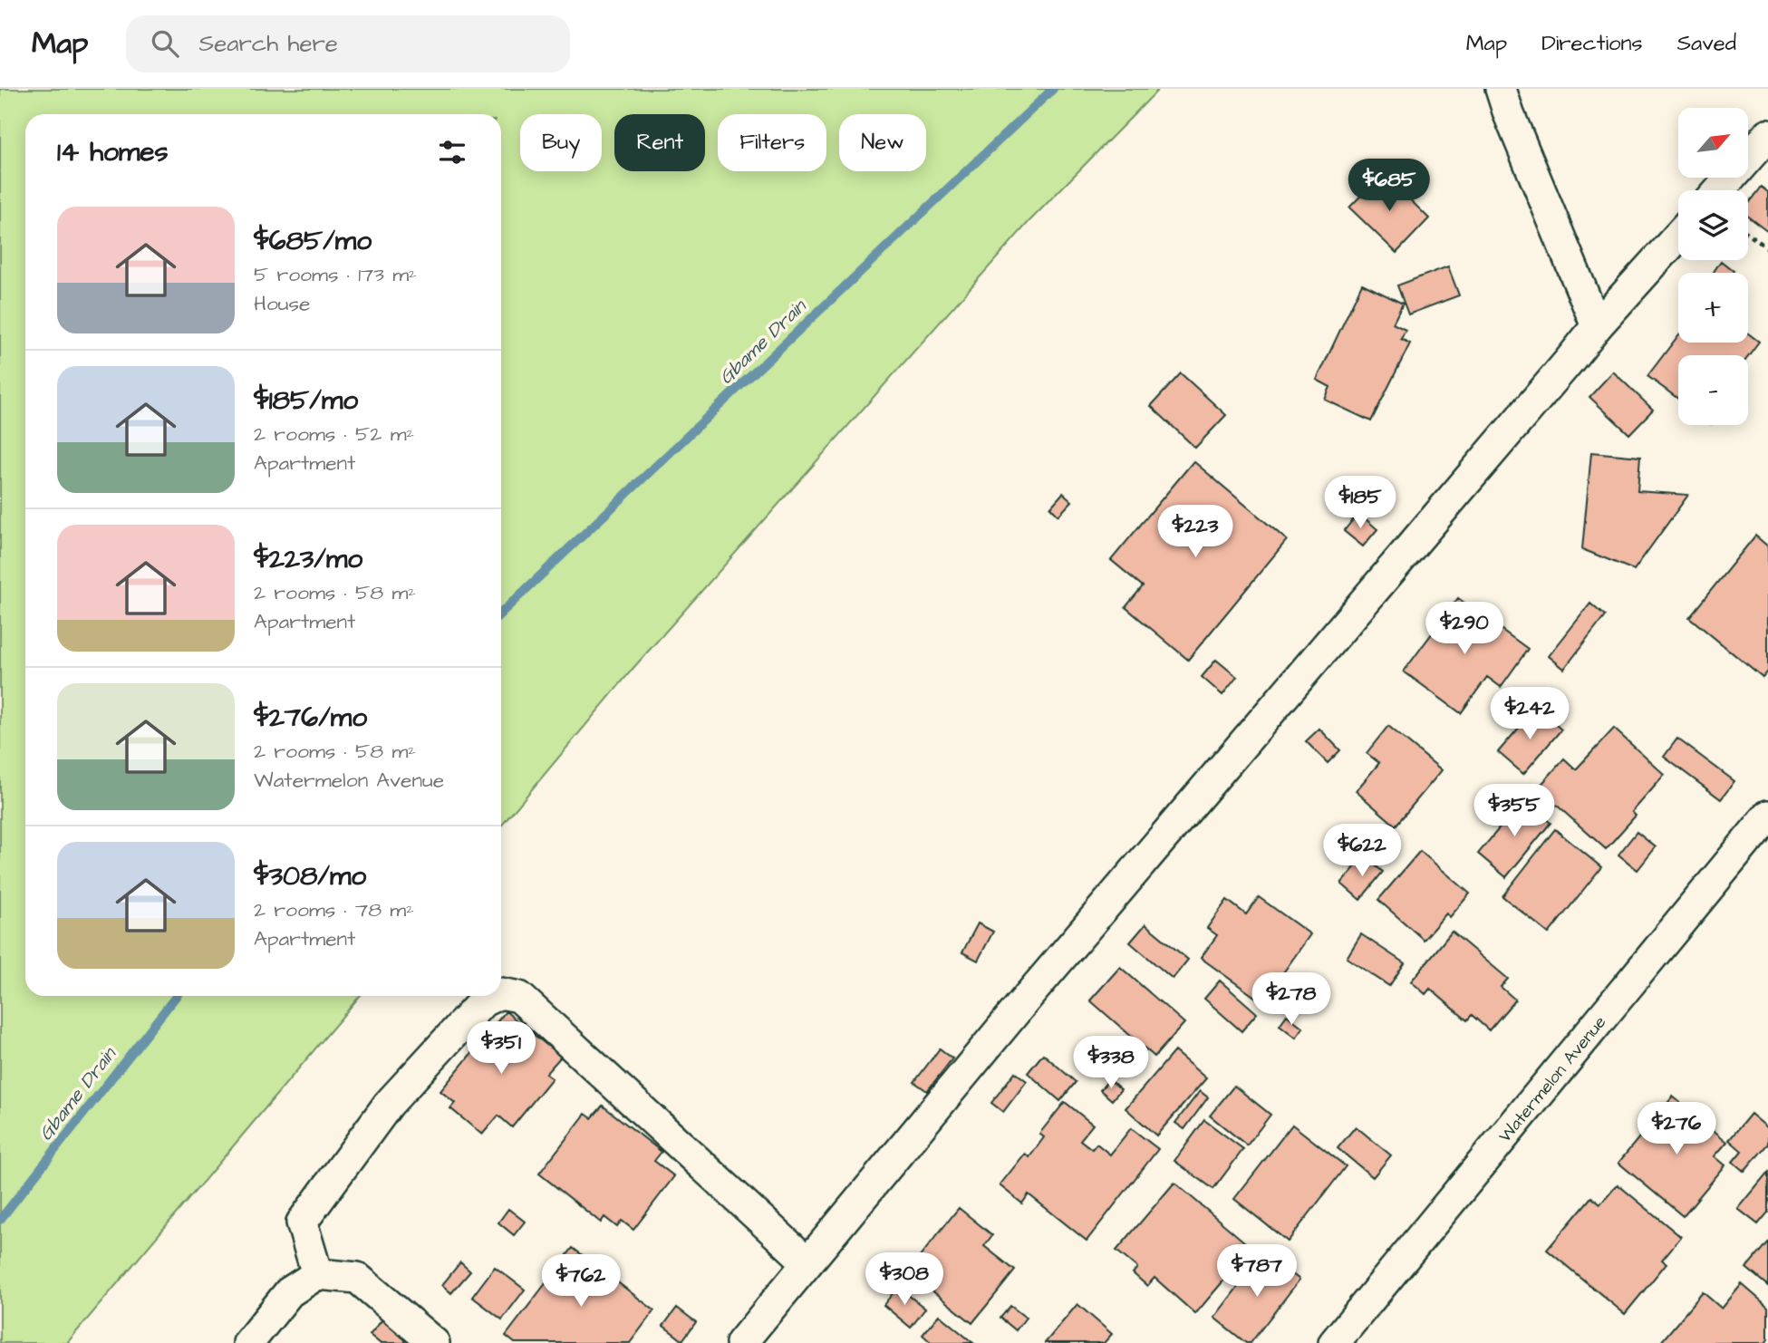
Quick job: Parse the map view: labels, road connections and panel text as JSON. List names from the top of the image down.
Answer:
{
  "streets": {
    "street": ["Watermelon Avenue"]
  },
  "water": ["Gbame Drain"],
  "north": "top right",
  "page": {
    "header": "Map",
    "search": "Search here",
    "nav": ["Map", "Directions", "Saved"],
    "map_buttons": ["+", "−"],
    "chip": [
      "Buy",
      "Rent",
      "Filters",
      "New"
    ],
    "heading": "14 homes",
    "price": [
      "$685",
      "$185",
      "$223",
      "$290",
      "$242",
      "$355",
      "$622",
      "$278",
      "$351",
      "$338",
      "$276",
      "$787",
      "$308",
      "$762"
    ],
    "list": [
      {
        "name": "$685/mo",
        "note": "5 rooms · 173 m² · House"
      },
      {
        "name": "$185/mo",
        "note": "2 rooms · 52 m² · Apartment"
      },
      {
        "name": "$223/mo",
        "note": "2 rooms · 58 m² · Apartment"
      },
      {
        "name": "$276/mo",
        "note": "2 rooms · 58 m² · Watermelon Avenue"
      },
      {
        "name": "$308/mo",
        "note": "2 rooms · 78 m² · Apartment"
      }
    ]
  }
}
